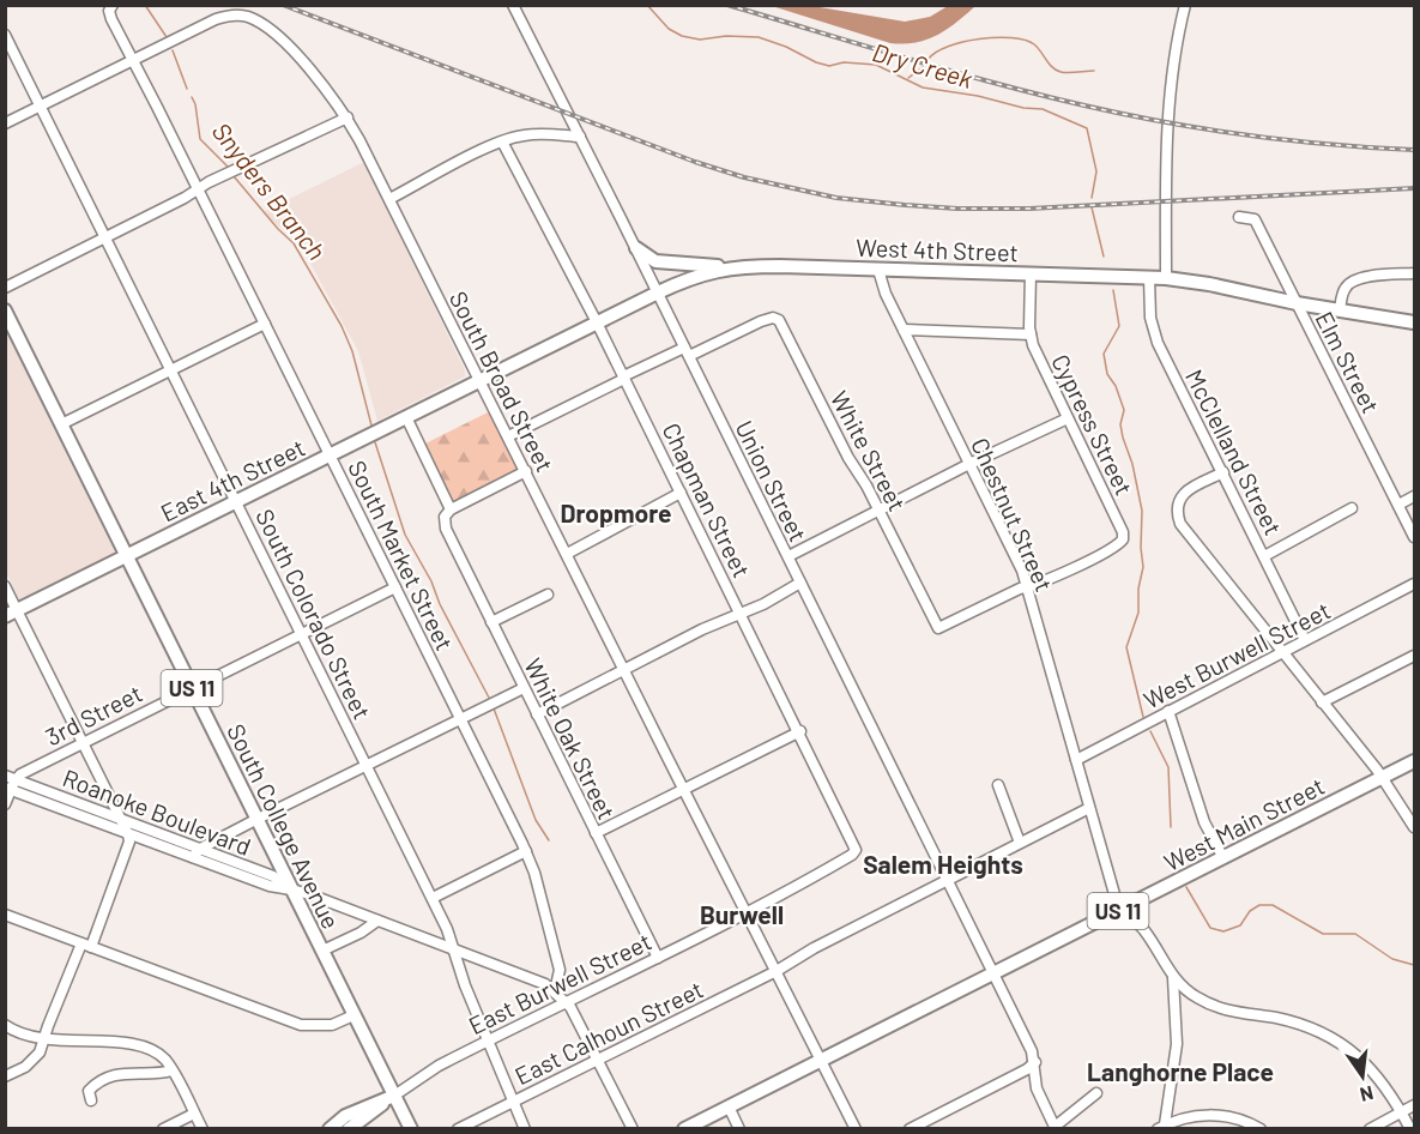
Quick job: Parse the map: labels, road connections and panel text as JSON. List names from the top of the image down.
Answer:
{
  "streets": {
    "main road": [
      "West 4th Street",
      "East 4th Street",
      "US 11",
      "West Main Street",
      "South College Avenue"
    ],
    "street": [
      "Elm Street",
      "South Broad Street",
      "Cypress Street",
      "White Street",
      "McClelland Street",
      "Union Street",
      "Chapman Street",
      "Chestnut Street",
      "South Market Street",
      "South Colorado Street",
      "West Burwell Street",
      "3rd Street",
      "White Oak Street",
      "Roanoke Boulevard",
      "East Burwell Street",
      "East Calhoun Street"
    ]
  },
  "crossings": [
    ["West 4th Street", "Elm Street"],
    ["West 4th Street", "South Broad Street"],
    ["West 4th Street", "Cypress Street"],
    ["West 4th Street", "McClelland Street"],
    ["West 4th Street", "East 4th Street"],
    ["West 4th Street", "Union Street"],
    ["West 4th Street", "Chapman Street"],
    ["West 4th Street", "Chestnut Street"],
    ["South Broad Street", "East 4th Street"],
    ["South Broad Street", "Chapman Street"],
    ["South Broad Street", "South Market Street"],
    ["South Broad Street", "South Colorado Street"],
    ["South Broad Street", "US 11"],
    ["South Broad Street", "West Main Street"],
    ["South Broad Street", "East Burwell Street"],
    ["South Broad Street", "East Calhoun Street"],
    ["Cypress Street", "White Street"],
    ["Cypress Street", "Chestnut Street"],
    ["White Street", "Union Street"],
    ["White Street", "Chestnut Street"],
    ["McClelland Street", "West Burwell Street"],
    ["East 4th Street", "South Market Street"],
    ["East 4th Street", "South Colorado Street"],
    ["East 4th Street", "South College Avenue"],
    ["Union Street", "West Main Street"],
    ["Union Street", "East Calhoun Street"],
    ["Chapman Street", "East Burwell Street"],
    ["Chestnut Street", "West Burwell Street"],
    ["Chestnut Street", "West Main Street"],
    ["Chestnut Street", "East Calhoun Street"],
    ["South Market Street", "3rd Street"],
    ["South Market Street", "Roanoke Boulevard"],
    ["South Colorado Street", "3rd Street"],
    ["South Colorado Street", "Roanoke Boulevard"],
    ["South Colorado Street", "East Burwell Street"],
    ["South Colorado Street", "East Calhoun Street"],
    ["US 11", "West Main Street"],
    ["3rd Street", "Roanoke Boulevard"],
    ["3rd Street", "South College Avenue"],
    ["White Oak Street", "East Burwell Street"],
    ["Roanoke Boulevard", "South College Avenue"],
    ["South College Avenue", "East Burwell Street"]
  ],
  "districts": [
    "Dropmore",
    "Salem Heights",
    "Burwell",
    "Langhorne Place"
  ],
  "water": ["Dry Creek", "Snyders Branch"],
  "north": "bottom"
}
